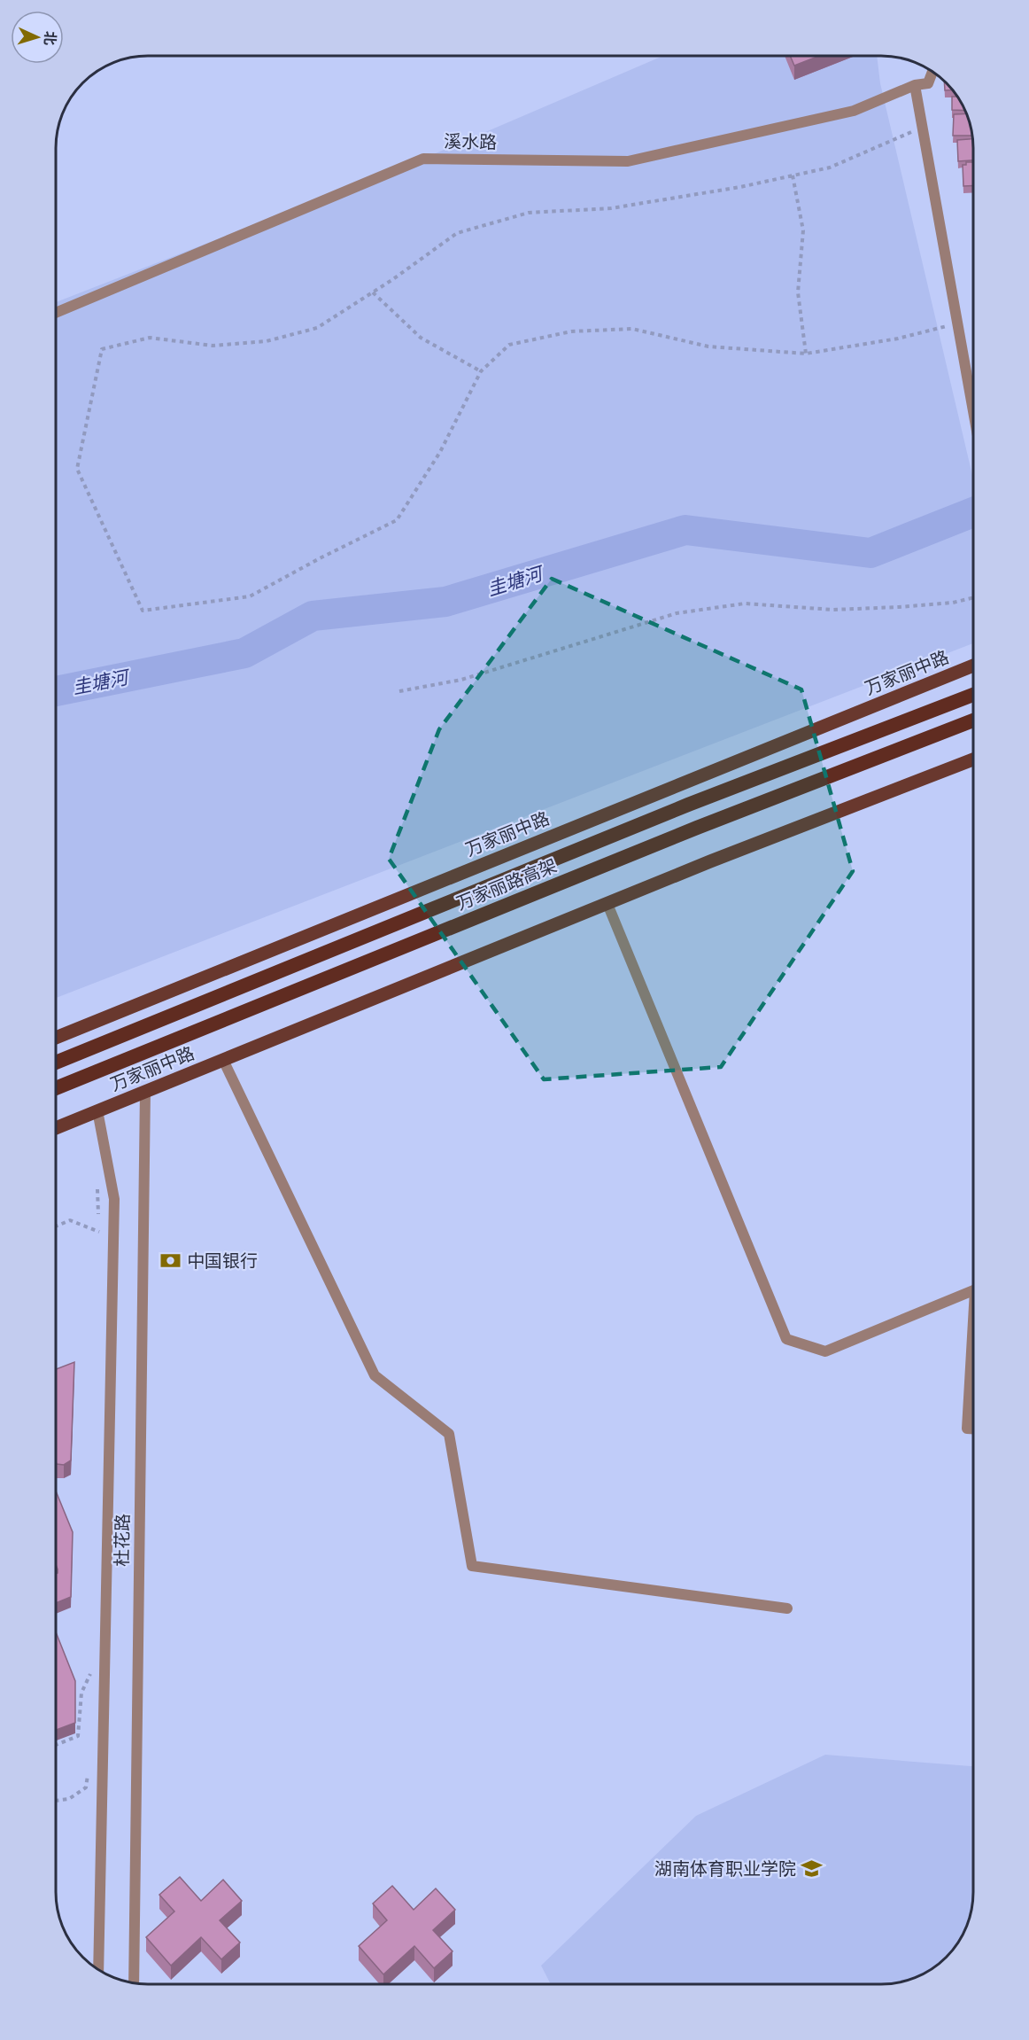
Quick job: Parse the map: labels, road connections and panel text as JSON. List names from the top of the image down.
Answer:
{
  "streets": {
    "highway": ["万家丽路高架"],
    "main road": ["万家丽中路"],
    "street": ["溪水路", "杜花路"]
  },
  "crossings": [
    ["万家丽中路", "杜花路"]
  ],
  "water": ["圭塘河"],
  "places": {
    "bank": ["中国银行"],
    "school or university": ["湖南体育职业学院"]
  },
  "north": "right"
}
